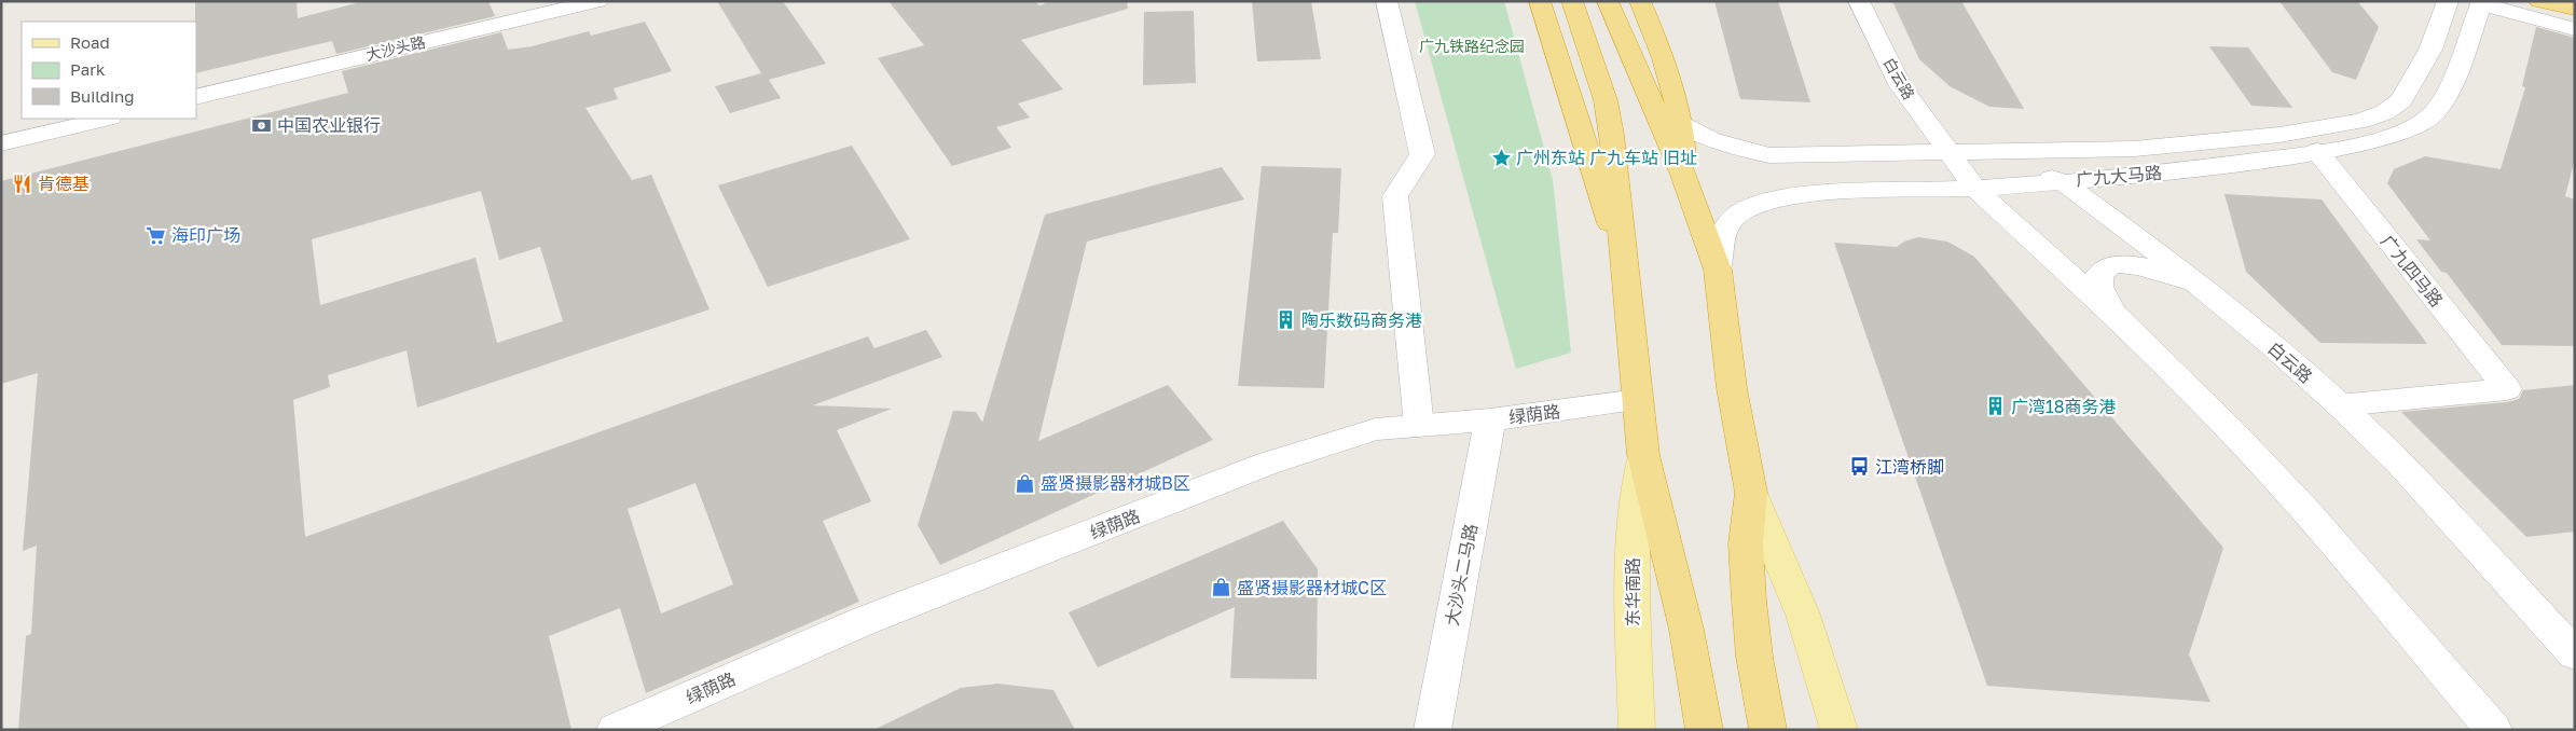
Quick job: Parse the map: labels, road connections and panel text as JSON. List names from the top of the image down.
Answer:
{
  "streets": {
    "main road": [
      "大沙头路",
      "白云路",
      "广九大马路",
      "广九四马路",
      "绿荫路",
      "大沙头二马路",
      "东华南路"
    ]
  },
  "crossings": [
    ["白云路", "广九大马路"],
    ["白云路", "广九四马路"],
    ["广九大马路", "广九四马路"],
    ["绿荫路", "大沙头二马路"]
  ],
  "parks": ["广九铁路纪念园"],
  "places": {
    "bank": ["中国农业银行"],
    "place": ["广州东站 广九车站 旧址"],
    "restaurant": ["肯德基"],
    "supermarket": ["海印广场"],
    "building": ["陶乐数码商务港", "广湾18商务港"],
    "bus stop": ["江湾桥脚"],
    "shop": ["盛贤摄影器材城B区", "盛贤摄影器材城C区"]
  },
  "legend": ["Road", "Park", "Building"]
}
